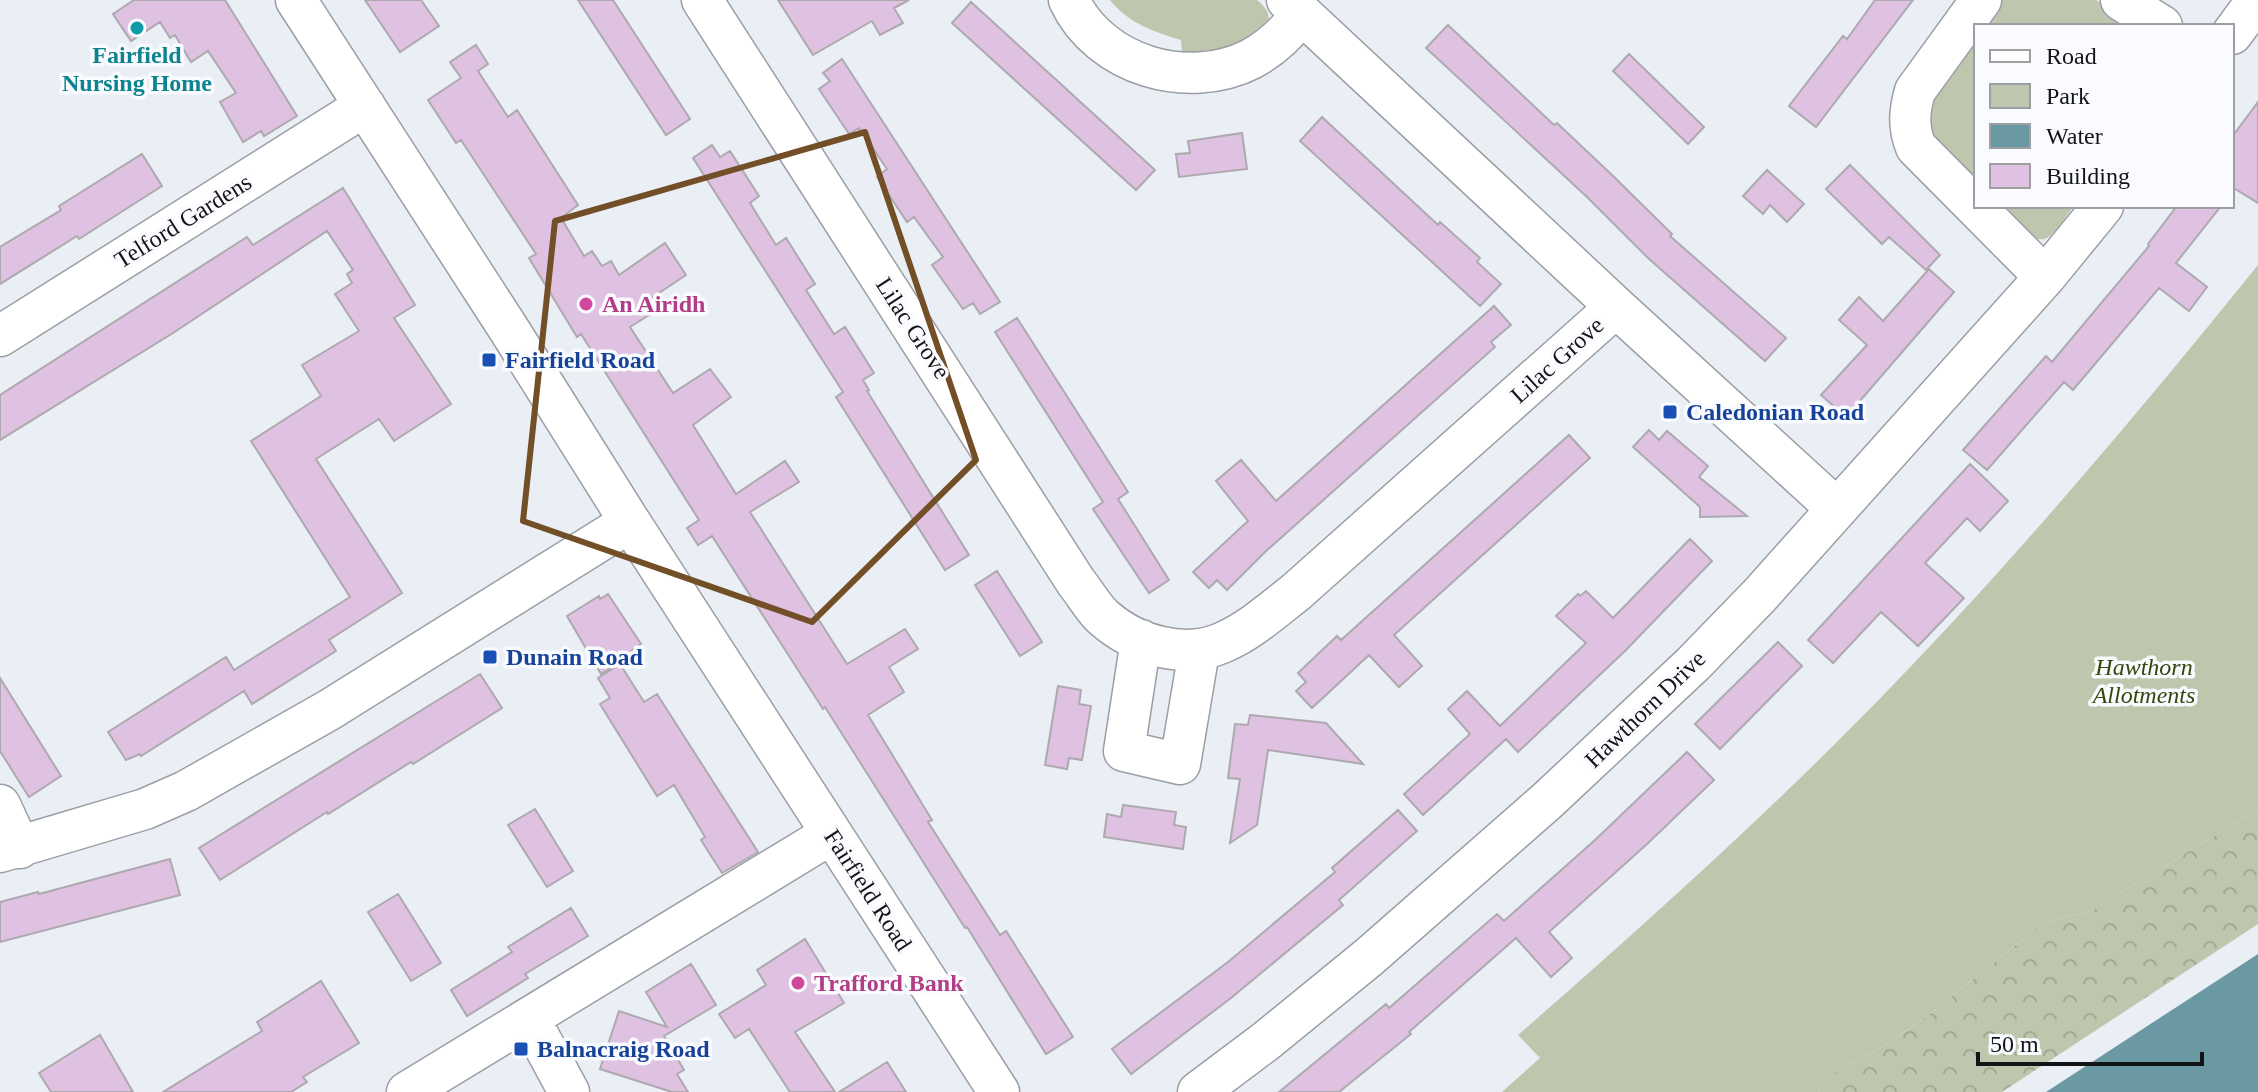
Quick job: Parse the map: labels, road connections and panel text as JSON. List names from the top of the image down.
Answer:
{
  "streets": {
    "street": [
      "Telford Gardens",
      "Lilac Grove",
      "Hawthorn Drive",
      "Fairfield Road"
    ]
  },
  "crossings": [
    ["Telford Gardens", "Fairfield Road"]
  ],
  "parks": ["Hawthorn Allotments"],
  "places": {
    "other": ["Fairfield Nursing Home", "An Airidh", "Trafford Bank"],
    "transit": [
      "Fairfield Road",
      "Caledonian Road",
      "Dunain Road",
      "Balnacraig Road"
    ]
  },
  "legend": [
    "Road",
    "Park",
    "Water",
    "Building"
  ],
  "scale_bar": "50 m"
}
